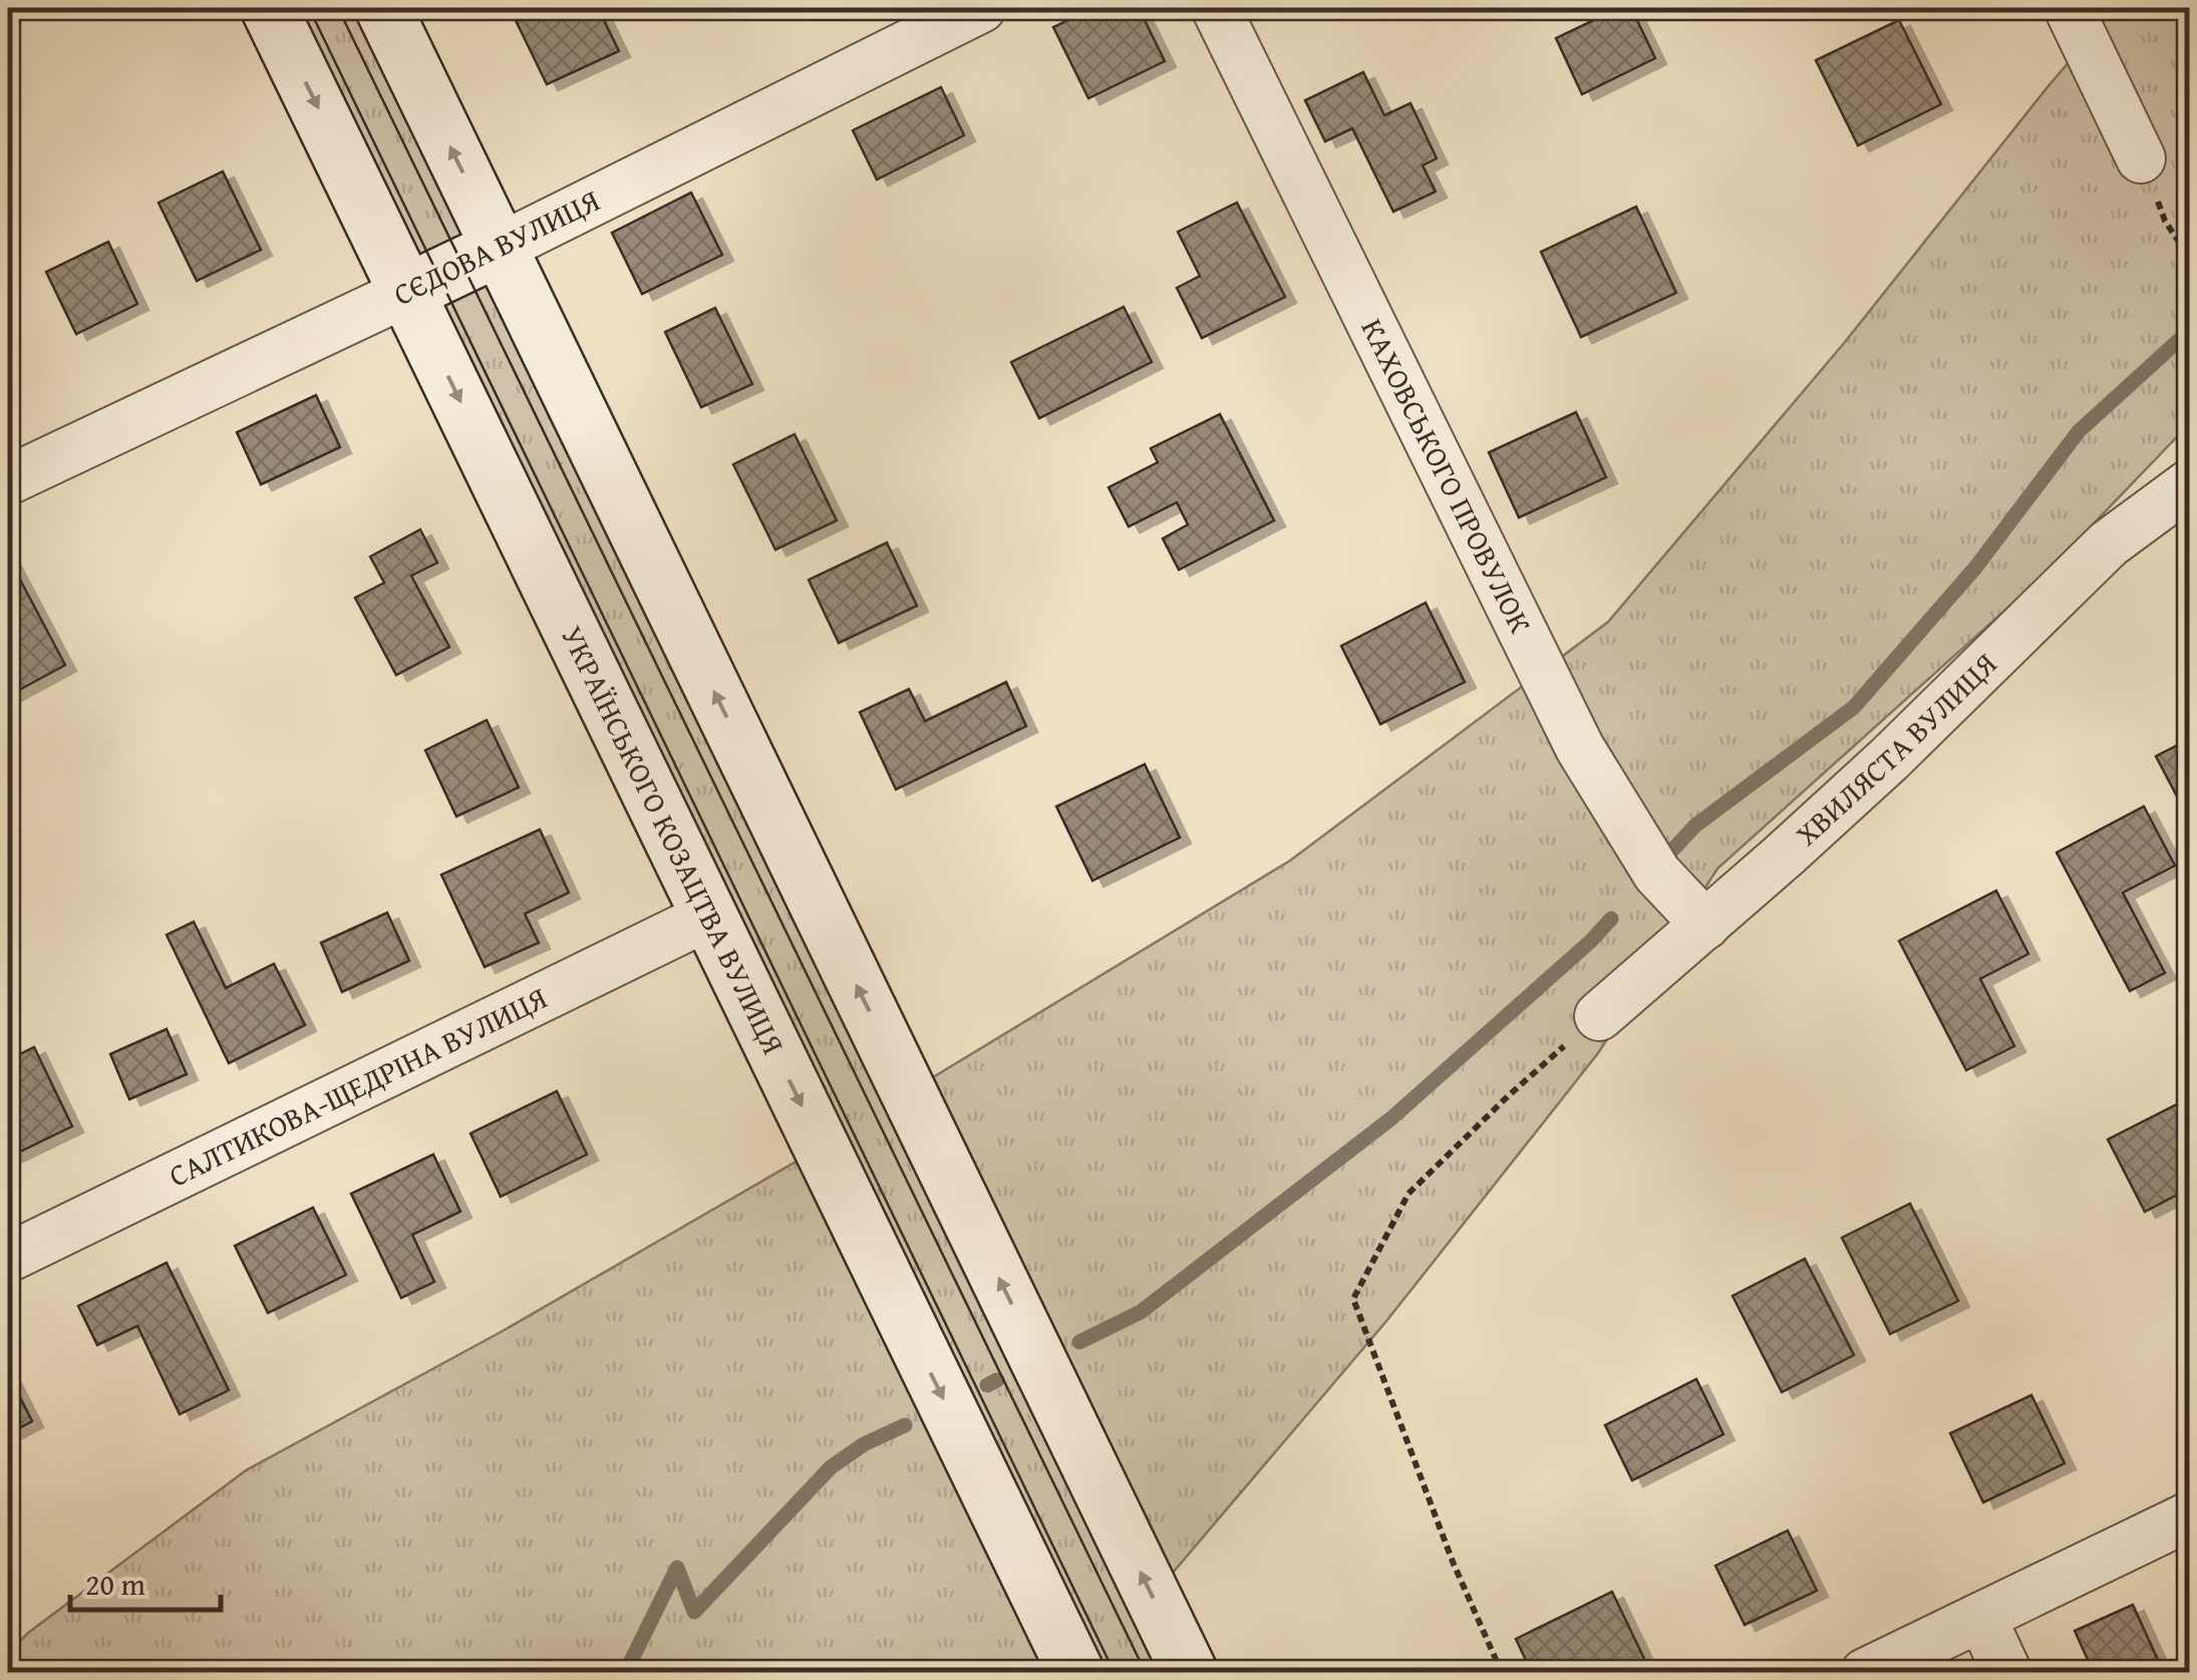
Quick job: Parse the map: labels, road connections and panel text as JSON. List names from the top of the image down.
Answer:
{
  "streets": {
    "street": [
      "СЄДОВА ВУЛИЦЯ",
      "КАХОВСЬКОГО ПРОВУЛОК",
      "ХВИЛЯСТА ВУЛИЦЯ",
      "УКРАЇНСЬКОГО КОЗАЦТВА ВУЛИЦЯ",
      "САЛТИКОВА-ЩЕДРІНА ВУЛИЦЯ"
    ]
  },
  "crossings": [
    ["СЄДОВА ВУЛИЦЯ", "УКРАЇНСЬКОГО КОЗАЦТВА ВУЛИЦЯ"],
    ["КАХОВСЬКОГО ПРОВУЛОК", "ХВИЛЯСТА ВУЛИЦЯ"],
    ["УКРАЇНСЬКОГО КОЗАЦТВА ВУЛИЦЯ", "САЛТИКОВА-ЩЕДРІНА ВУЛИЦЯ"]
  ],
  "scale_bar": "20 m"
}
